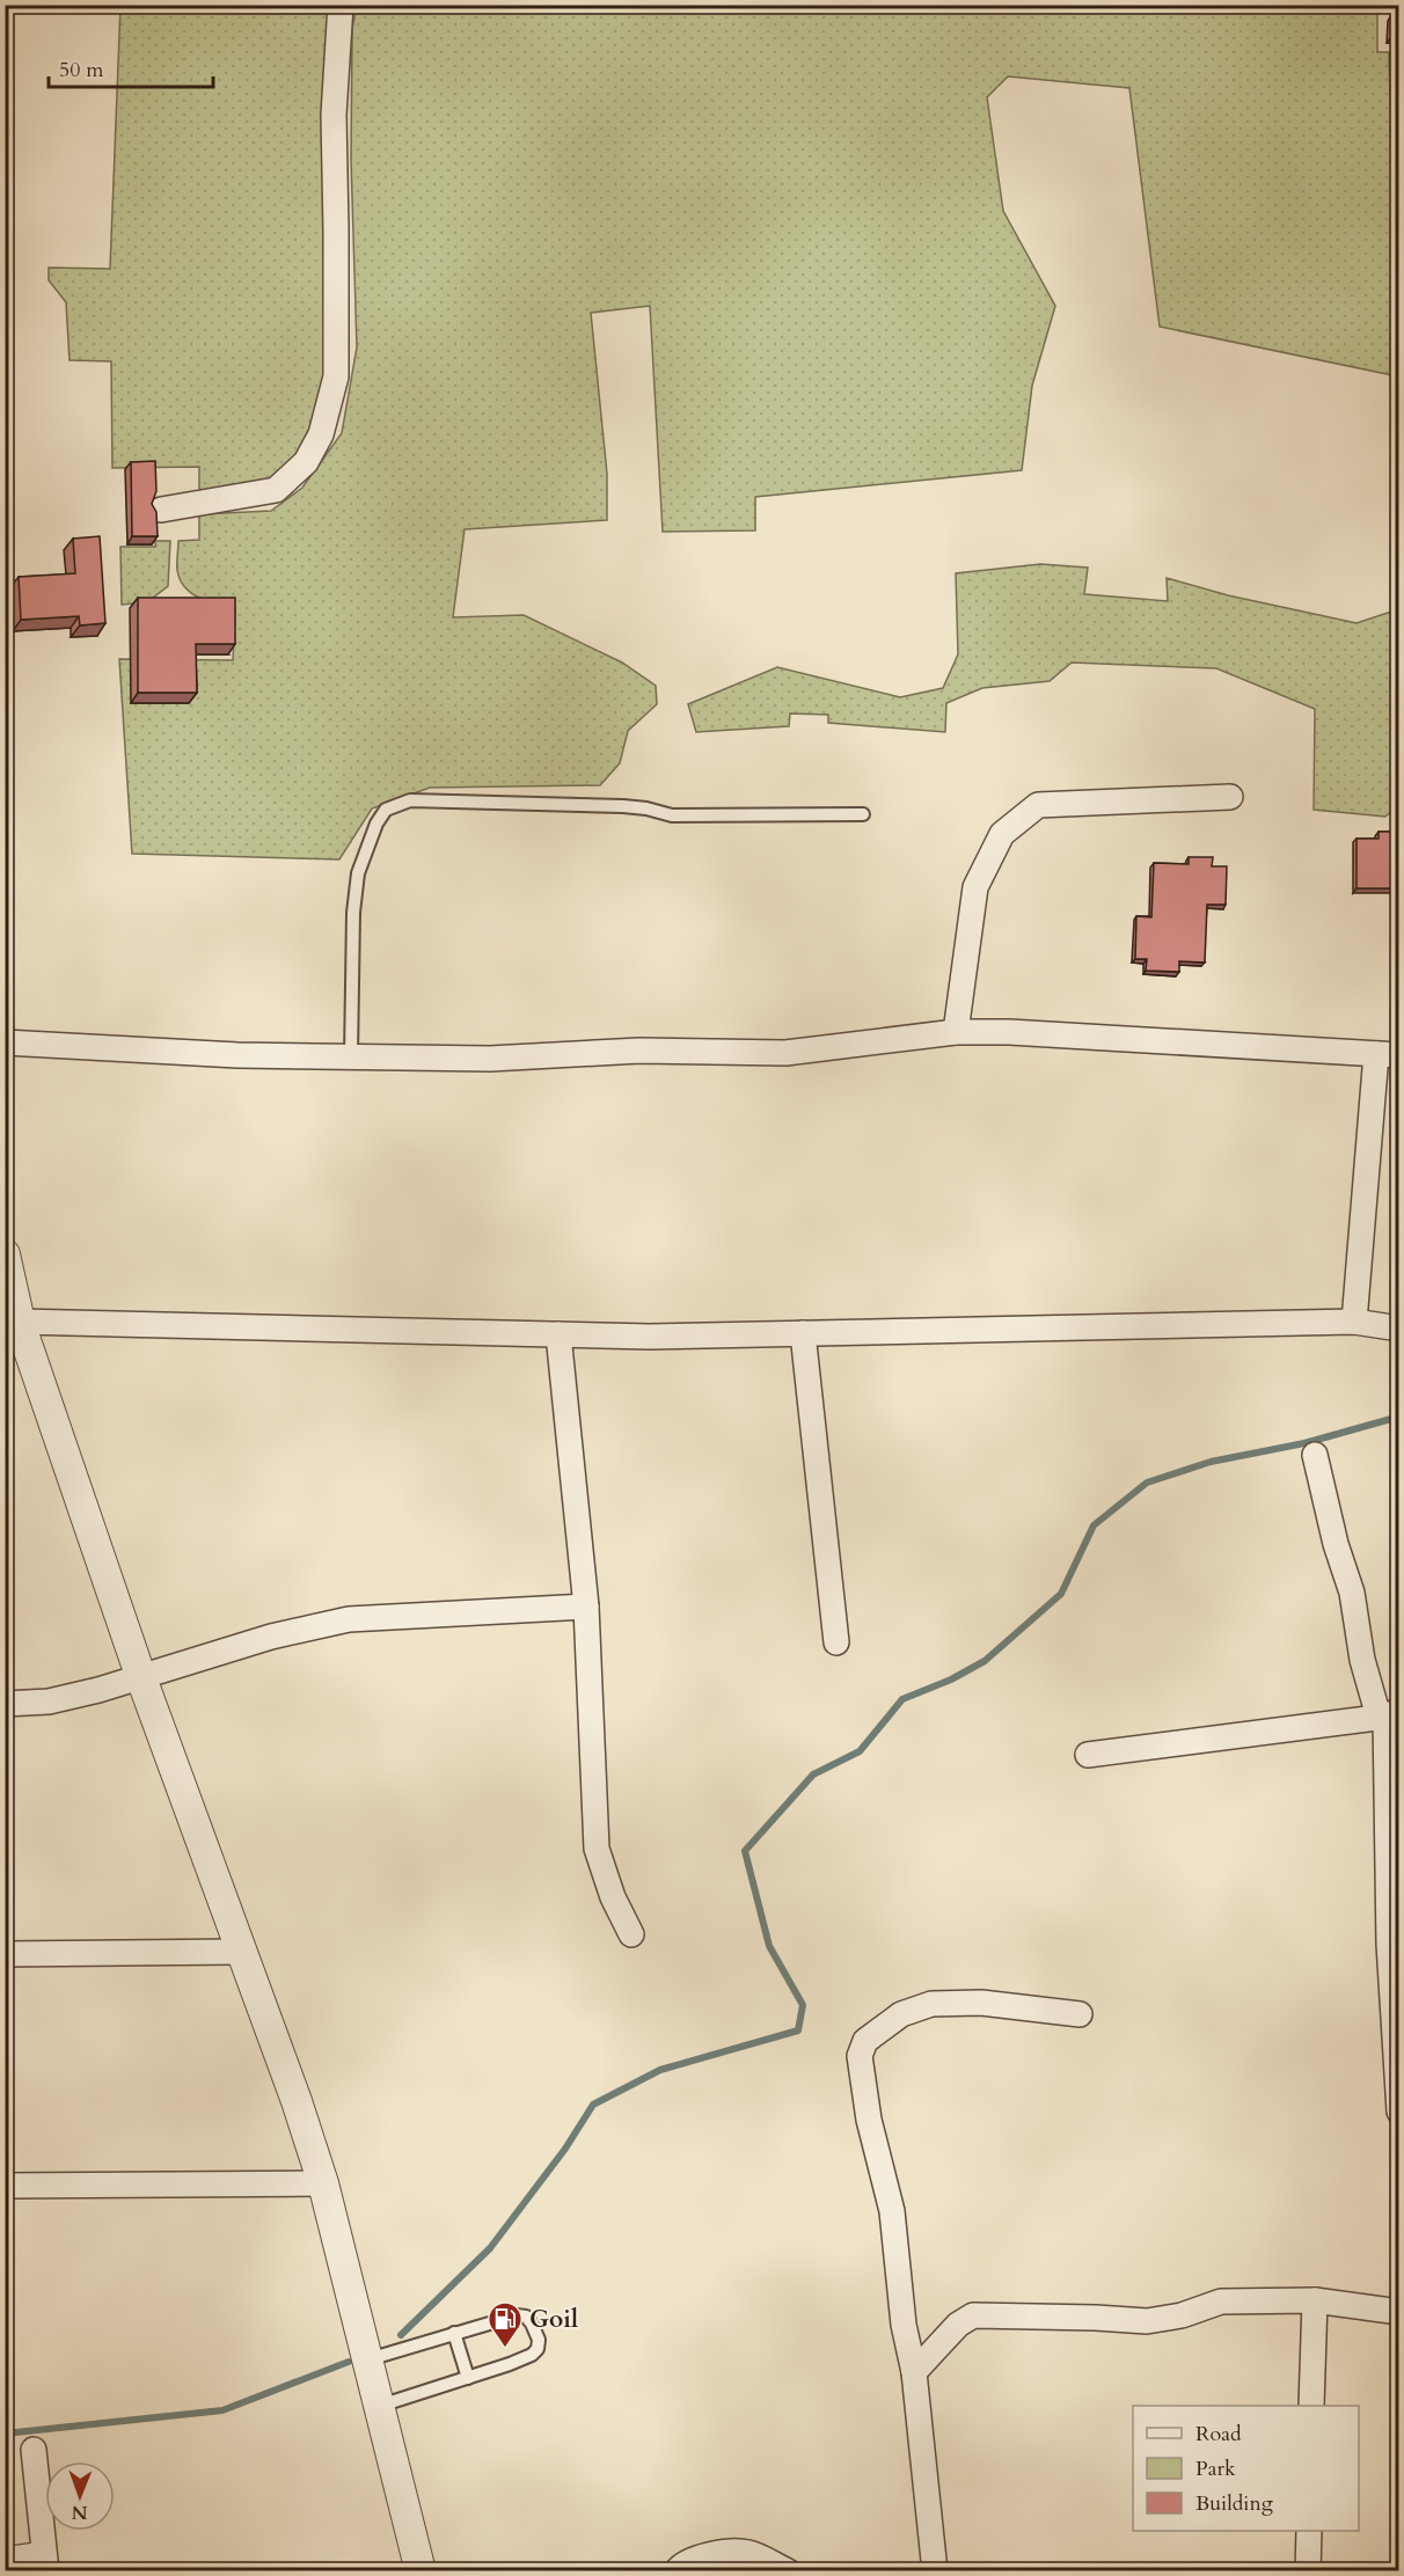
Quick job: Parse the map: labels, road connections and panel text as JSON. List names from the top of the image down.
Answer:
{
  "places": {
    "fuel station": ["Goil"]
  },
  "legend": ["Road", "Park", "Building"],
  "scale_bar": "50 m",
  "north": "bottom"
}
